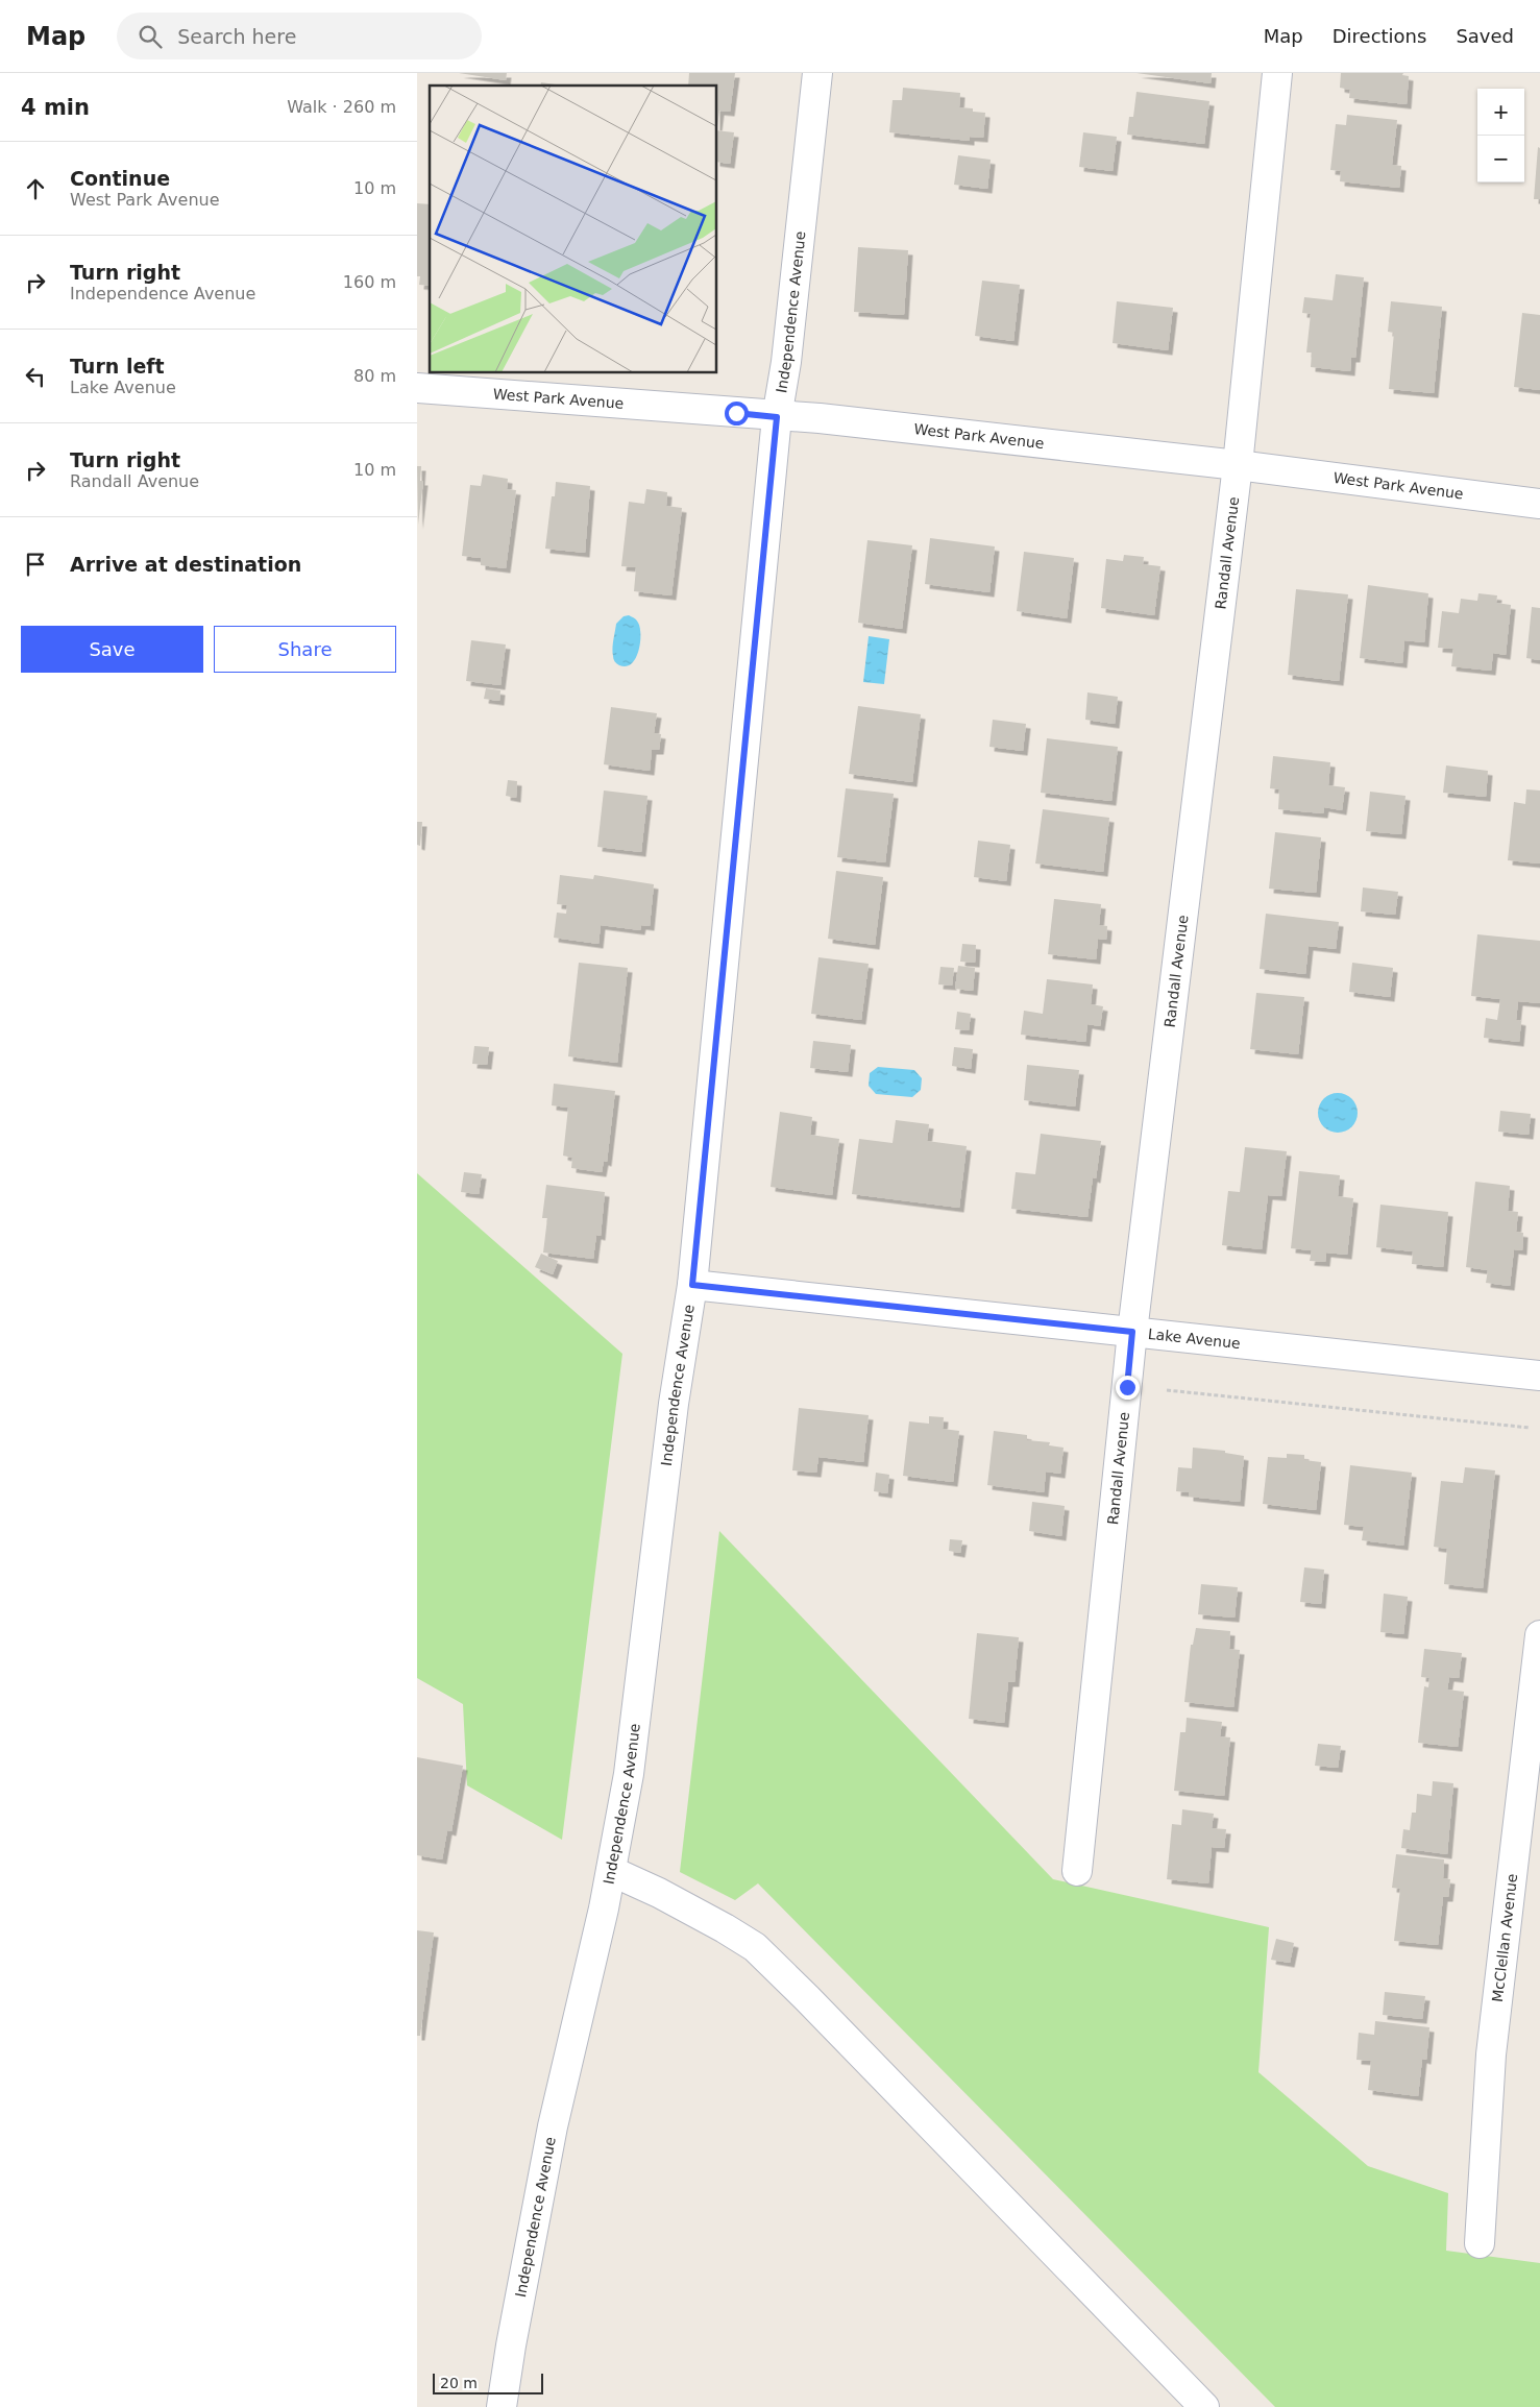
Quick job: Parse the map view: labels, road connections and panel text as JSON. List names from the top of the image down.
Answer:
{
  "streets": {
    "street": [
      "Independence Avenue",
      "West Park Avenue",
      "Randall Avenue",
      "Lake Avenue",
      "McClellan Avenue"
    ]
  },
  "crossings": [
    ["Independence Avenue", "West Park Avenue"],
    ["Independence Avenue", "Lake Avenue"],
    ["West Park Avenue", "Randall Avenue"],
    ["Randall Avenue", "Lake Avenue"]
  ],
  "scale_bar": "20 m",
  "page": {
    "header": "Map",
    "search": "Search here",
    "nav": ["Map", "Directions", "Saved"],
    "heading": ["4 min", "Walk · 260 m"],
    "map_buttons": ["+", "−"],
    "list": [
      ["Continue", "West Park Avenue", "10 m"],
      ["Turn right", "Independence Avenue", "160 m"],
      ["Turn left", "Lake Avenue", "80 m"],
      ["Turn right", "Randall Avenue", "10 m"],
      "Arrive at destination"
    ],
    "buttons": ["Save", "Share"],
    "scale": "20 m"
  }
}
